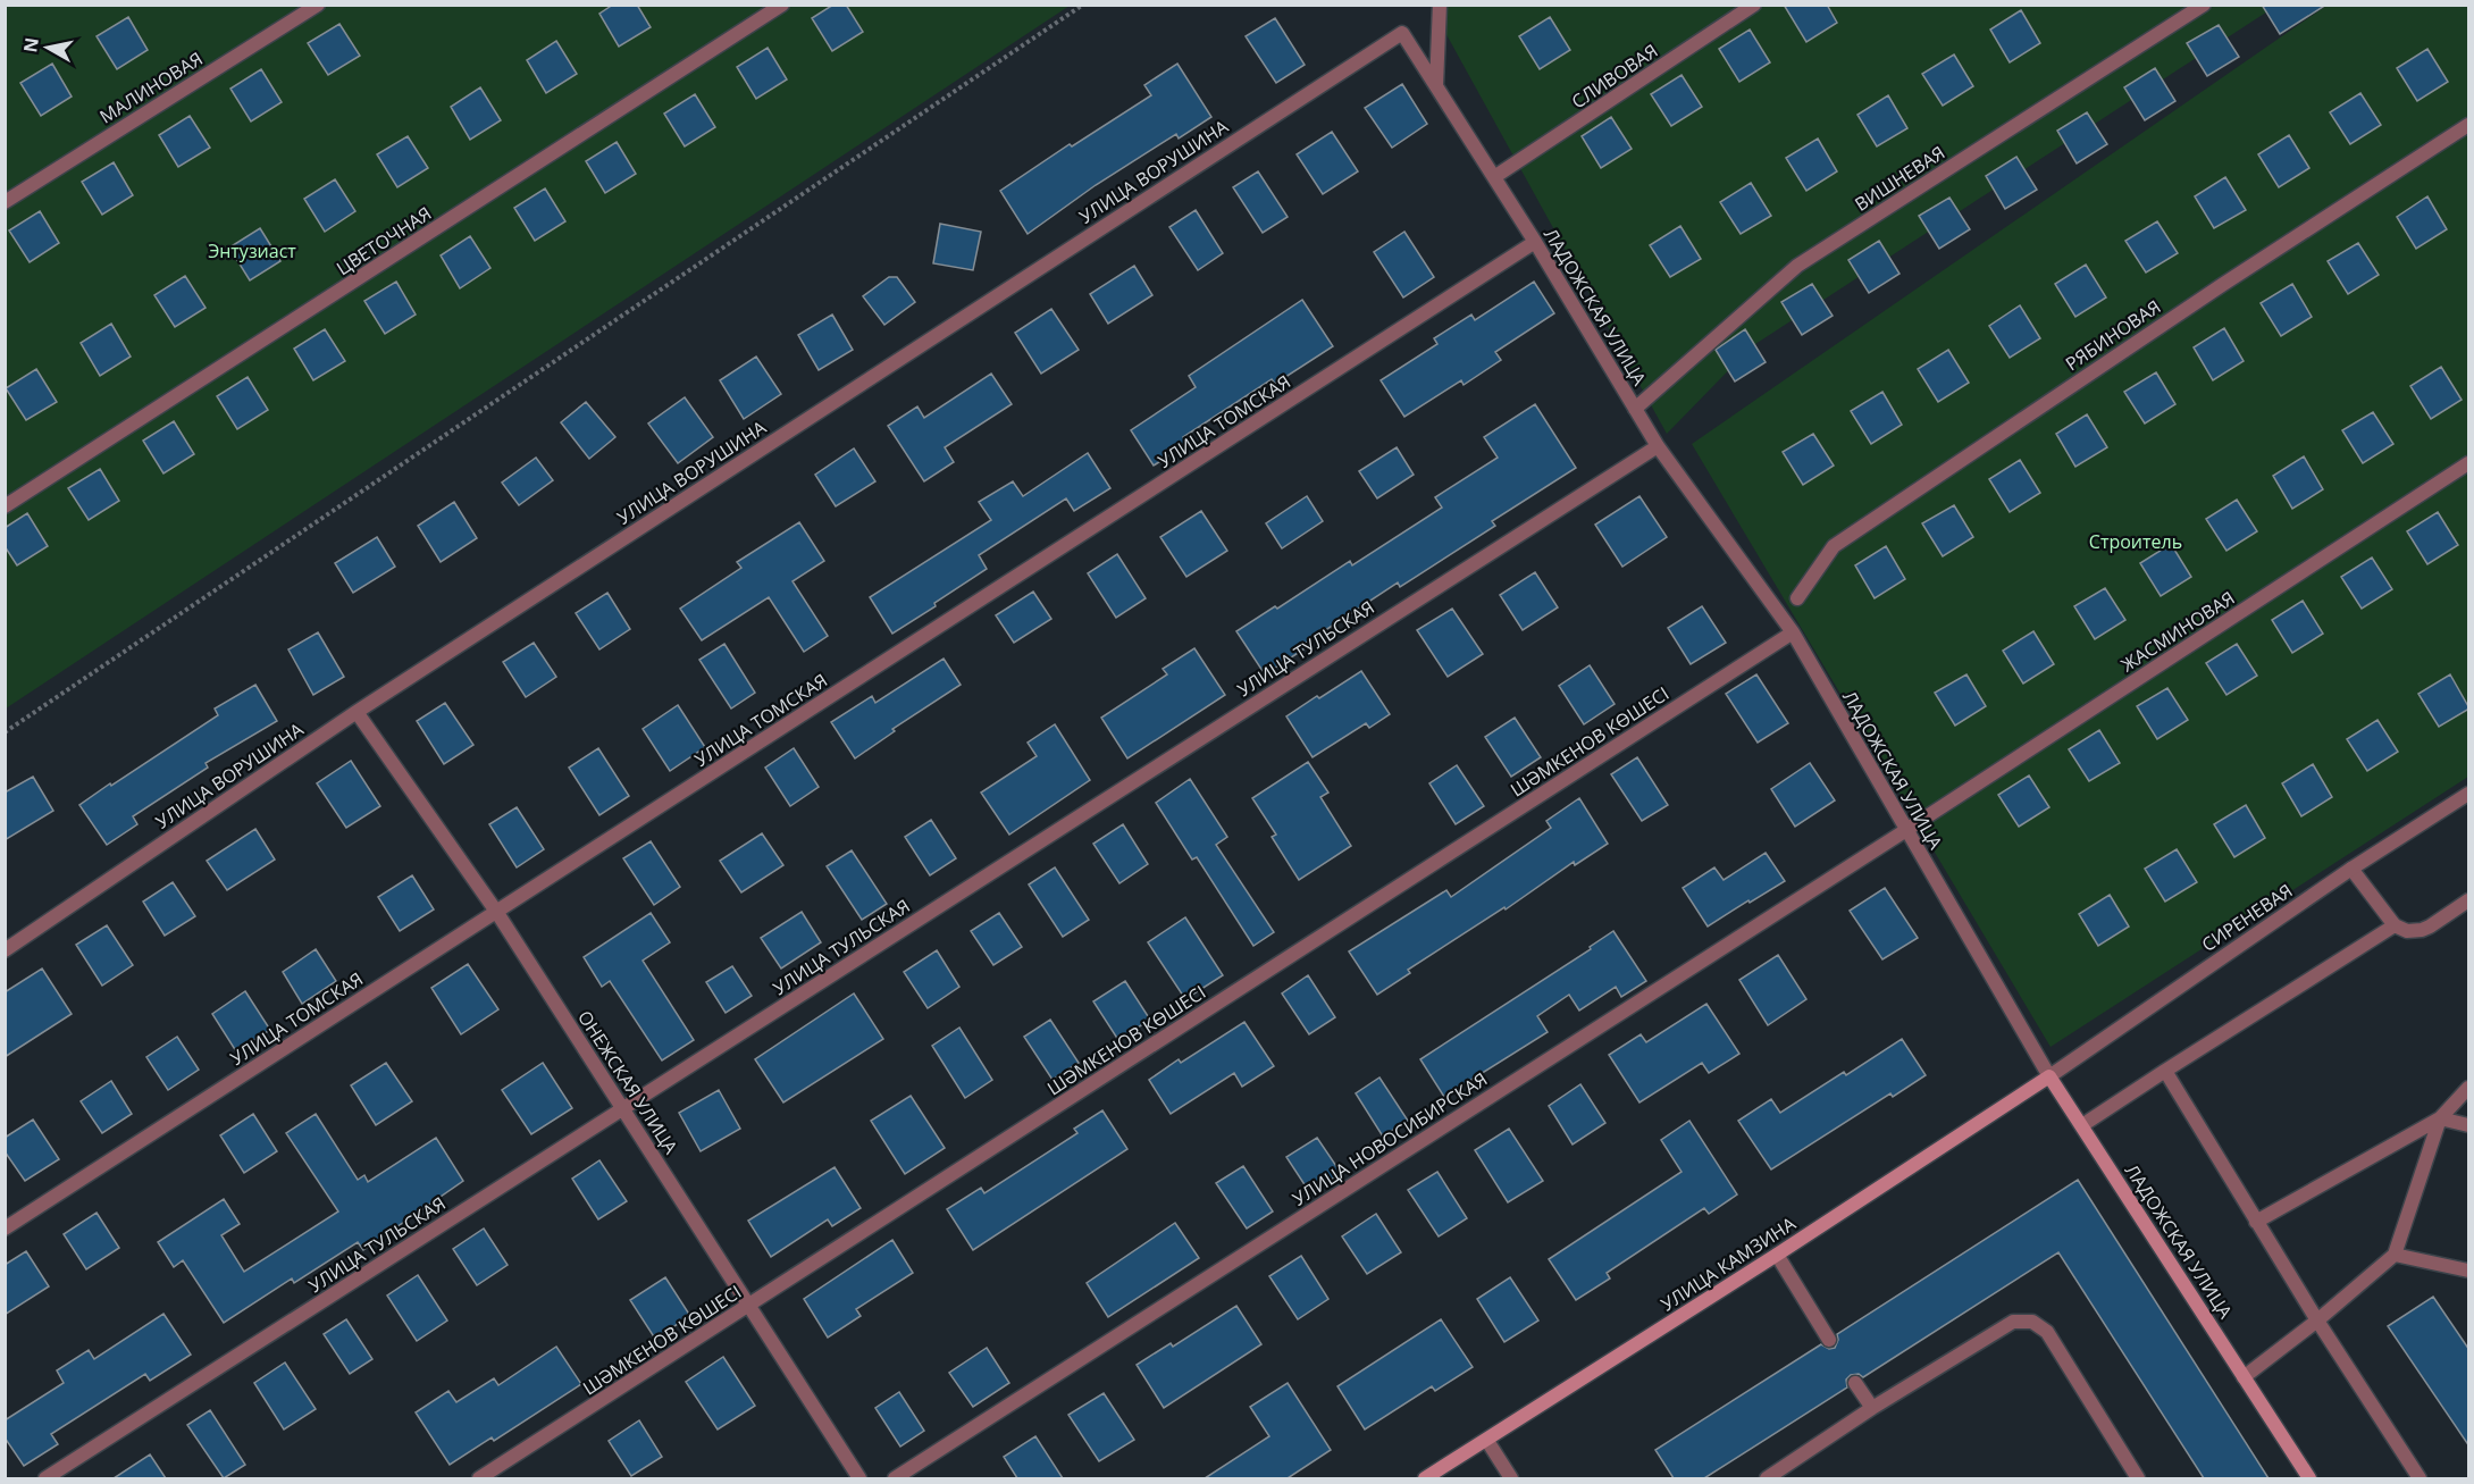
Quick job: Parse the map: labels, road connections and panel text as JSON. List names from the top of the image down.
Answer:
{
  "streets": {
    "main road": ["ЛАДОЖСКАЯ УЛИЦА", "УЛИЦА КАМЗИНА"],
    "street": [
      "СЛИВОВАЯ",
      "МАЛИНОВАЯ",
      "УЛИЦА ВОРУШИНА",
      "ВИШНЕВАЯ",
      "ЦВЕТОЧНАЯ",
      "РЯБИНОВАЯ",
      "УЛИЦА ТОМСКАЯ",
      "ЖАСМИНОВАЯ",
      "УЛИЦА ТУЛЬСКАЯ",
      "ШӘМКЕНОВ КӨШЕСІ",
      "СИРЕНЕВАЯ",
      "ОНЕЖСКАЯ УЛИЦА",
      "УЛИЦА НОВОСИБИРСКАЯ"
    ]
  },
  "crossings": [
    ["СЛИВОВАЯ", "ЛАДОЖСКАЯ УЛИЦА"],
    ["УЛИЦА ВОРУШИНА", "ЛАДОЖСКАЯ УЛИЦА"],
    ["УЛИЦА ВОРУШИНА", "ОНЕЖСКАЯ УЛИЦА"],
    ["ВИШНЕВАЯ", "ЛАДОЖСКАЯ УЛИЦА"],
    ["ЛАДОЖСКАЯ УЛИЦА", "УЛИЦА ТОМСКАЯ"],
    ["ЛАДОЖСКАЯ УЛИЦА", "ЖАСМИНОВАЯ"],
    ["ЛАДОЖСКАЯ УЛИЦА", "УЛИЦА ТУЛЬСКАЯ"],
    ["ЛАДОЖСКАЯ УЛИЦА", "ШӘМКЕНОВ КӨШЕСІ"],
    ["ЛАДОЖСКАЯ УЛИЦА", "СИРЕНЕВАЯ"],
    ["ЛАДОЖСКАЯ УЛИЦА", "УЛИЦА НОВОСИБИРСКАЯ"],
    ["ЛАДОЖСКАЯ УЛИЦА", "УЛИЦА КАМЗИНА"],
    ["УЛИЦА ТОМСКАЯ", "ОНЕЖСКАЯ УЛИЦА"],
    ["ЖАСМИНОВАЯ", "УЛИЦА НОВОСИБИРСКАЯ"],
    ["УЛИЦА ТУЛЬСКАЯ", "ОНЕЖСКАЯ УЛИЦА"],
    ["ШӘМКЕНОВ КӨШЕСІ", "ОНЕЖСКАЯ УЛИЦА"],
    ["СИРЕНЕВАЯ", "УЛИЦА КАМЗИНА"]
  ],
  "parks": ["Энтузиаст", "Строитель"],
  "north": "left"
}
